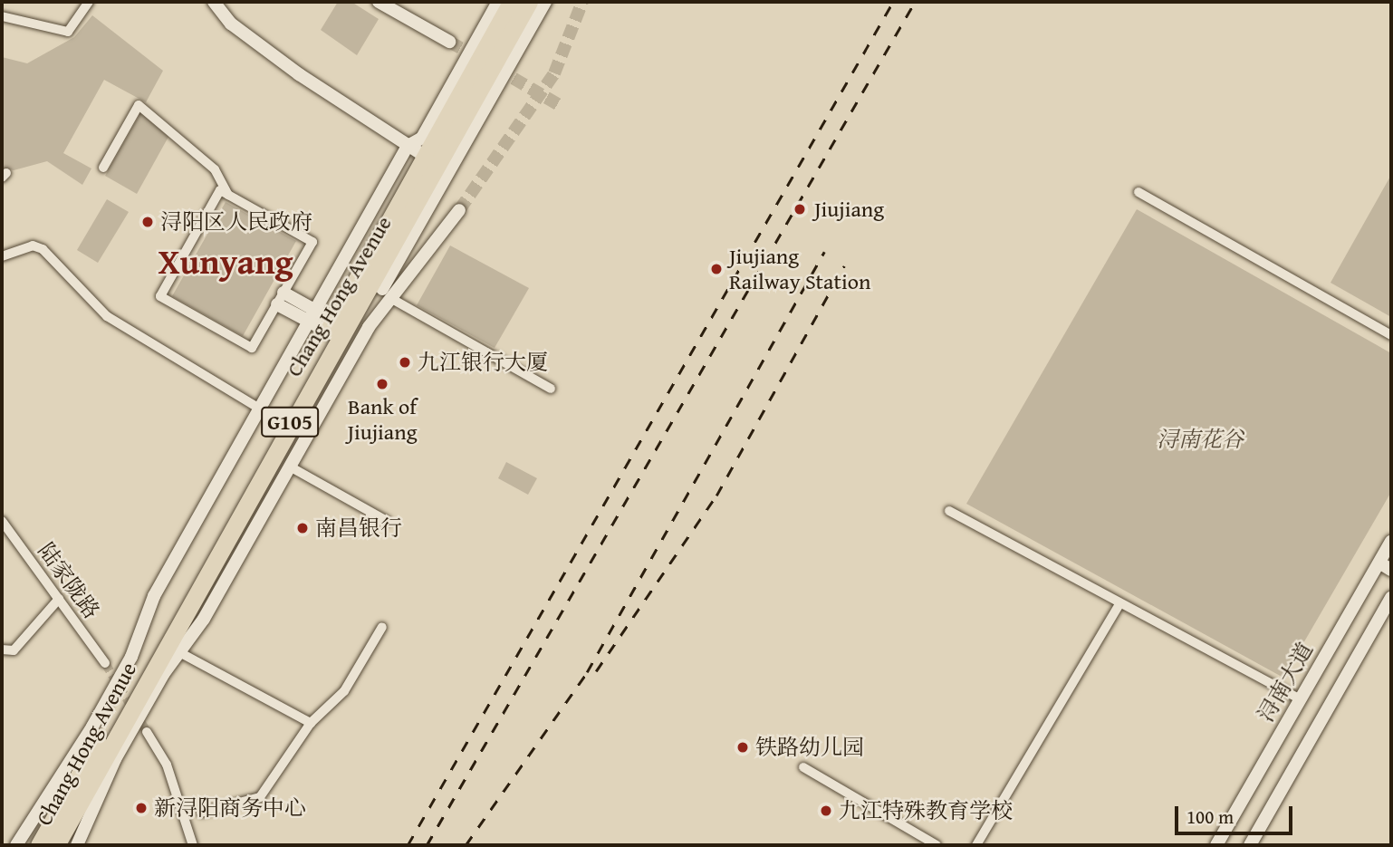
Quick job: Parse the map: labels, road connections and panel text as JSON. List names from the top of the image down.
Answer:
{
  "streets": {
    "highway": ["Chang Hong Avenue", "G105"],
    "street": ["陆家陇路", "浔南大道"]
  },
  "districts": ["Xunyang"],
  "parks": ["浔南花谷"],
  "places": [
    "Jiujiang",
    "浔阳区人民政府",
    "Jiujiang Railway Station",
    "九江银行大厦",
    "Bank of Jiujiang",
    "南昌银行",
    "铁路幼儿园",
    "新浔阳商务中心",
    "九江特殊教育学校"
  ],
  "scale_bar": "100 m"
}
